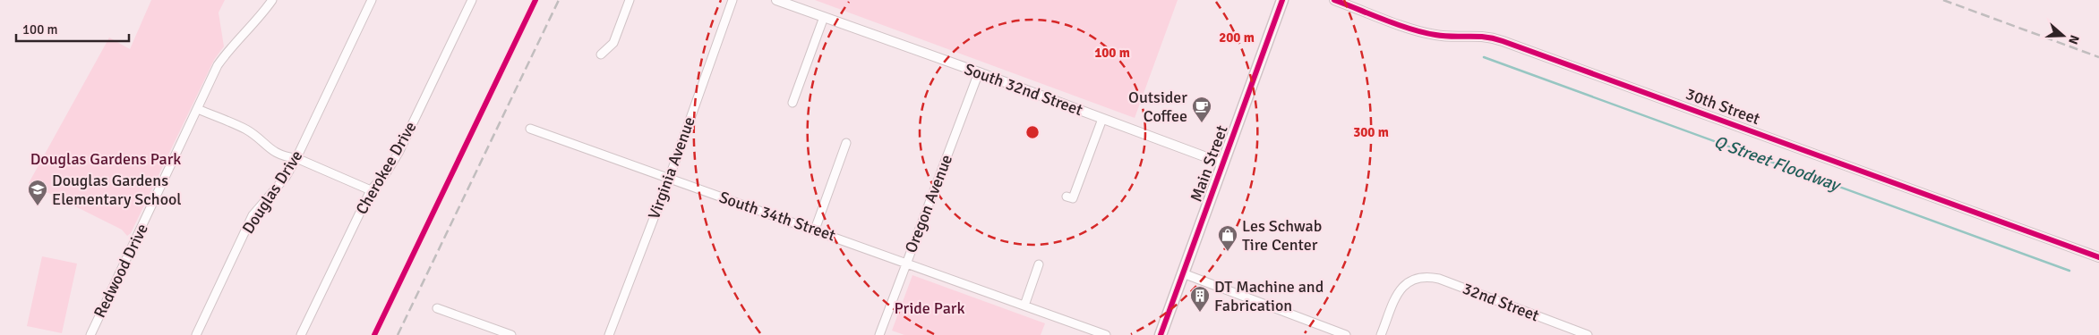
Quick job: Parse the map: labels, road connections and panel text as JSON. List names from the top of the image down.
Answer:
{
  "streets": {
    "main road": ["Main Street"],
    "street": [
      "South 32nd Street",
      "30th Street",
      "Cherokee Drive",
      "Virginia Avenue",
      "Douglas Drive",
      "Oregon Avenue",
      "South 34th Street",
      "Redwood Drive",
      "32nd Street"
    ]
  },
  "crossings": [
    ["South 32nd Street", "Main Street"],
    ["South 32nd Street", "Oregon Avenue"],
    ["Virginia Avenue", "South 34th Street"],
    ["Oregon Avenue", "South 34th Street"]
  ],
  "water": ["Q Street Floodway"],
  "parks": ["Douglas Gardens Park", "Pride Park"],
  "places": {
    "cafe": ["Outsider Coffee"],
    "school or university": ["Douglas Gardens Elementary School"],
    "shop": ["Les Schwab Tire Center"],
    "building": ["DT Machine and Fabrication"]
  },
  "scale_bar": "100 m",
  "north": "right",
  "rings": ["200 m", "100 m", "300 m"]
}
